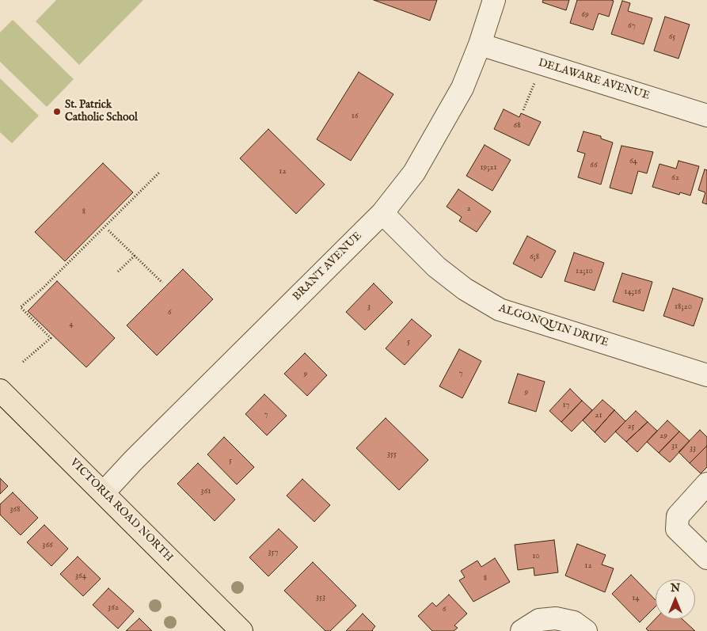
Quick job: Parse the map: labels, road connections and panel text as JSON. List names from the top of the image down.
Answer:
{
  "streets": {
    "main road": ["VICTORIA ROAD NORTH"],
    "street": ["DELAWARE AVENUE", "BRANT AVENUE", "ALGONQUIN DRIVE"]
  },
  "crossings": [
    ["DELAWARE AVENUE", "BRANT AVENUE"],
    ["BRANT AVENUE", "ALGONQUIN DRIVE"],
    ["BRANT AVENUE", "VICTORIA ROAD NORTH"]
  ],
  "places": ["St. Patrick Catholic School"],
  "house_numbers": [
    "69",
    "67",
    "65",
    "16",
    "68",
    "64",
    "66",
    "19;21",
    "12",
    "62",
    "2",
    "8",
    "6;8",
    "12;10",
    "14;16",
    "3",
    "18;20",
    "6",
    "4",
    "5",
    "7",
    "9",
    "9",
    "17",
    "7",
    "21",
    "25",
    "29",
    "31",
    "33",
    "355",
    "5",
    "361",
    "368",
    "366",
    "357",
    "10",
    "12",
    "364",
    "8",
    "353",
    "14",
    "362",
    "6"
  ],
  "north": "top"
}
